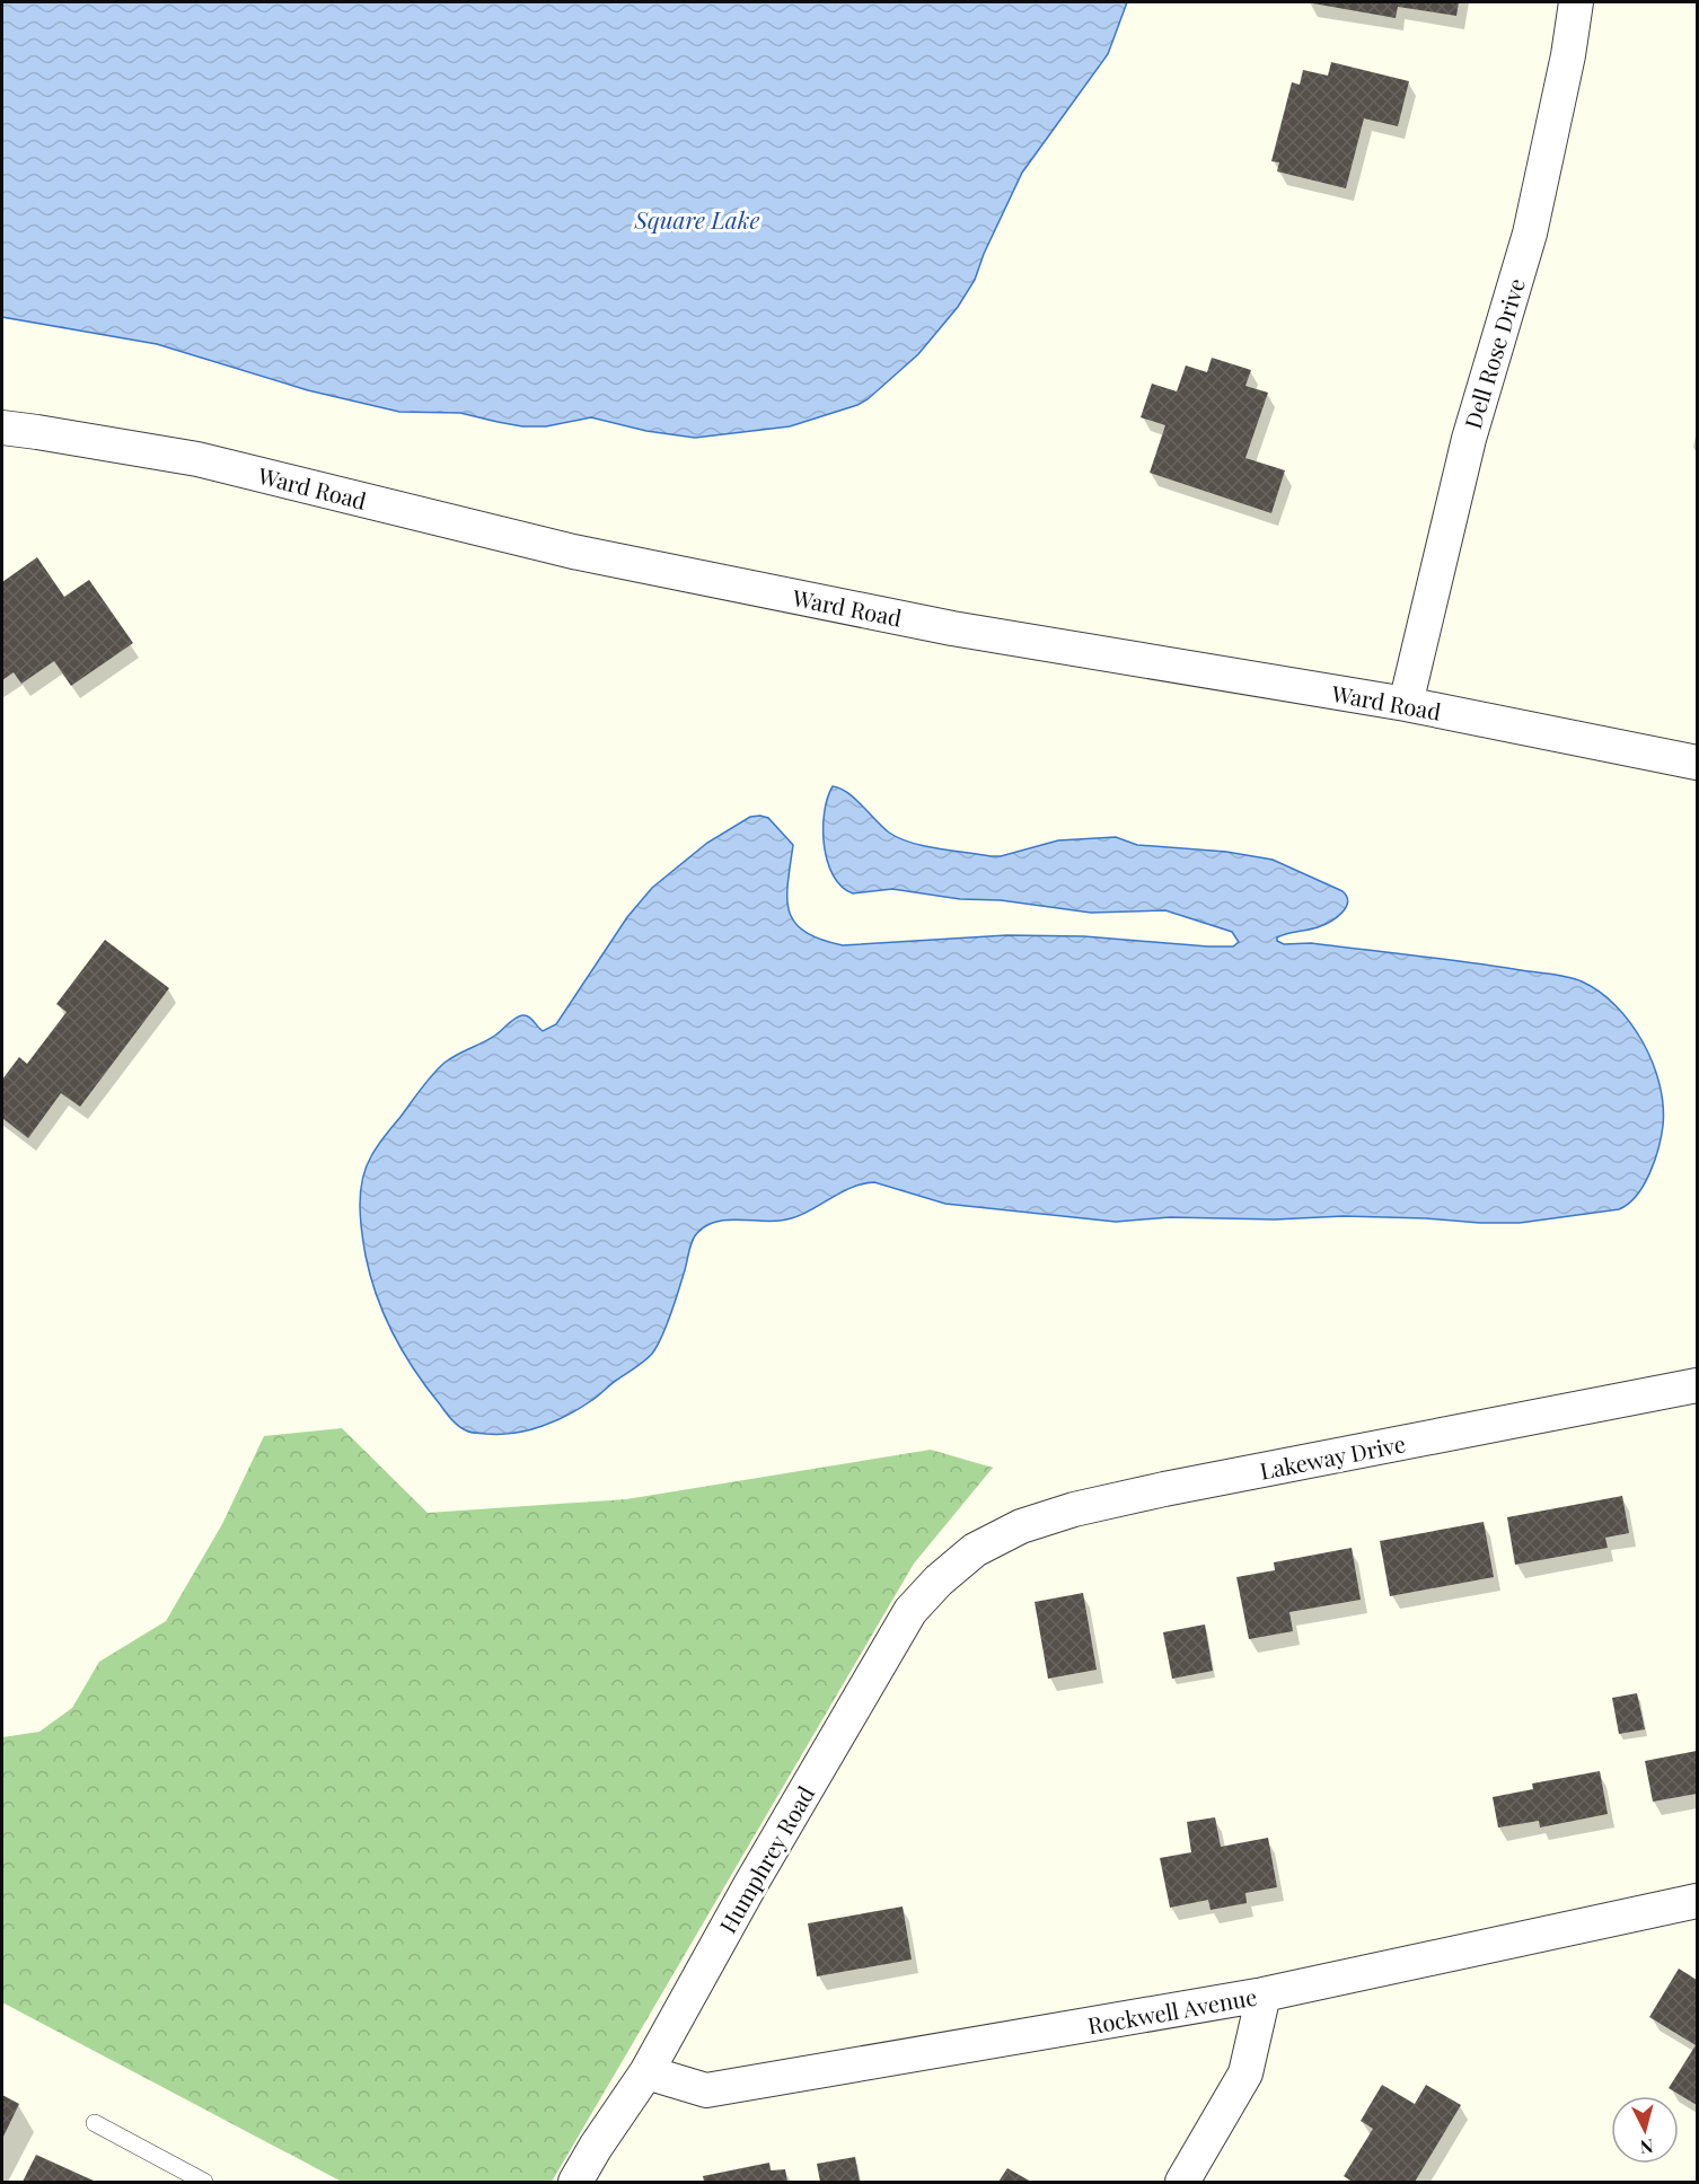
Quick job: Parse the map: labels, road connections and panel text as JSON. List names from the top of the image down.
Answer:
{
  "streets": {
    "street": [
      "Dell Rose Drive",
      "Ward Road",
      "Lakeway Drive",
      "Humphrey Road",
      "Rockwell Avenue"
    ]
  },
  "crossings": [
    ["Dell Rose Drive", "Ward Road"],
    ["Lakeway Drive", "Humphrey Road"],
    ["Humphrey Road", "Rockwell Avenue"]
  ],
  "water": ["Square Lake"],
  "north": "bottom"
}
